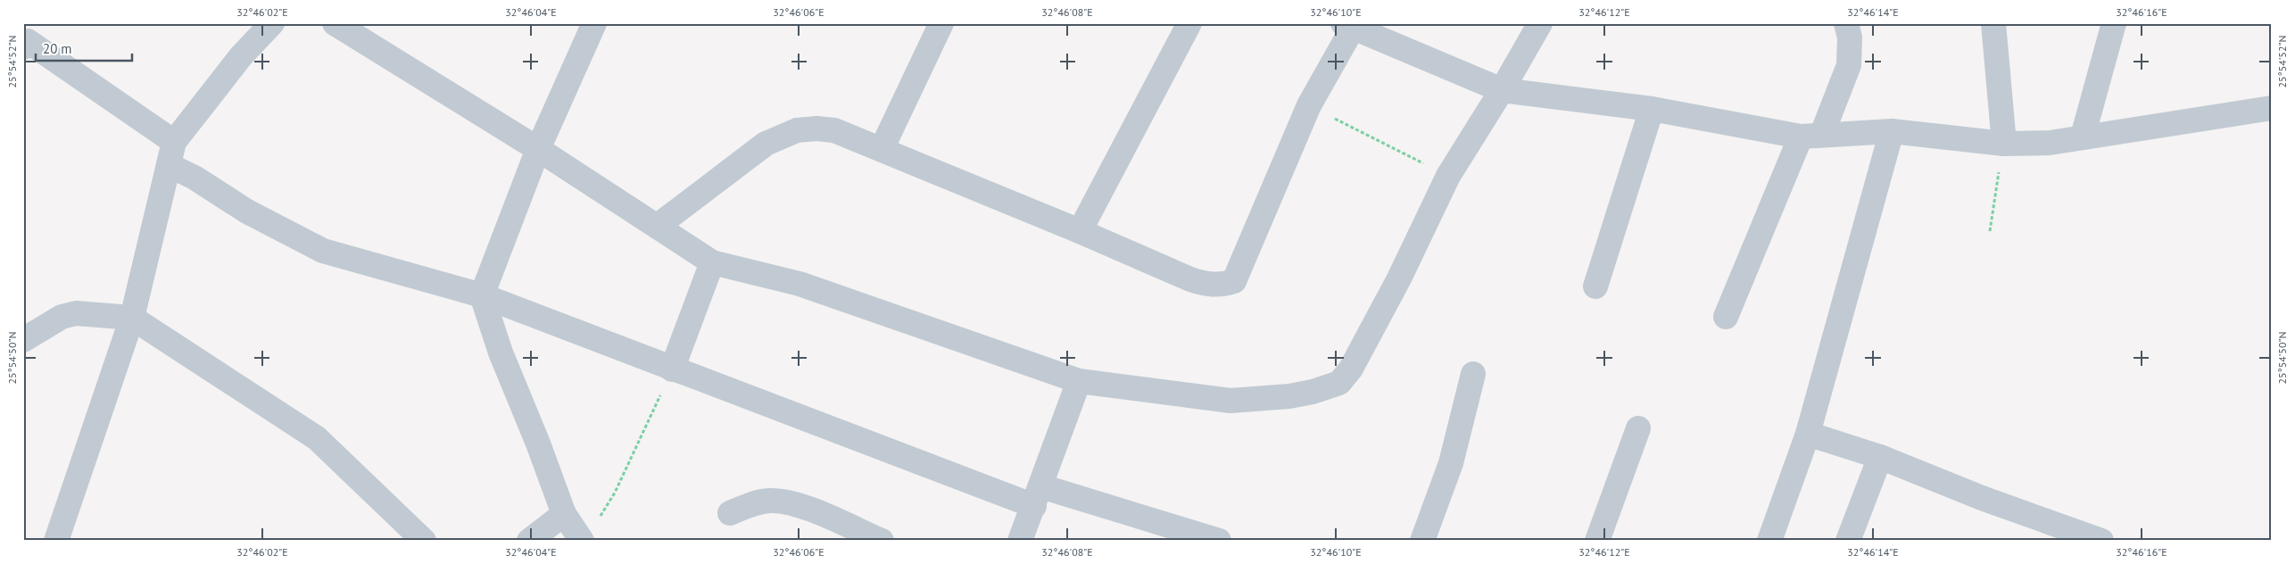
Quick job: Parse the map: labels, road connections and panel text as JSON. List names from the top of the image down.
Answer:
{
  "scale_bar": "20 m",
  "coordinates": [
    "32°46'02\"E",
    "32°46'04\"E",
    "32°46'06\"E",
    "32°46'08\"E",
    "32°46'10\"E",
    "32°46'12\"E",
    "32°46'14\"E",
    "32°46'16\"E",
    "25°54'52\"N",
    "25°54'50\"N"
  ]
}
